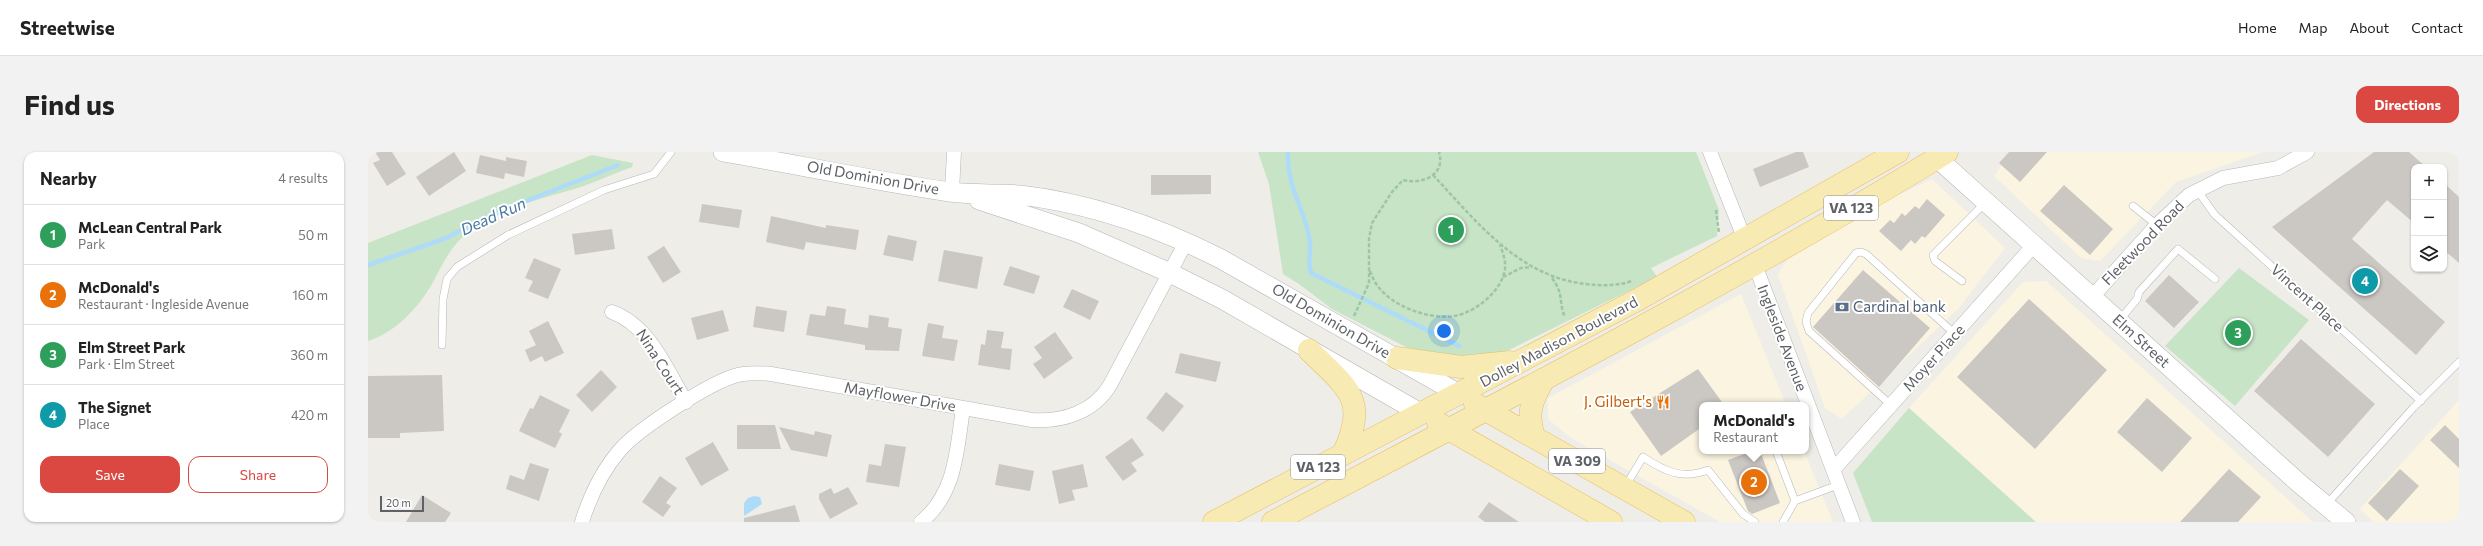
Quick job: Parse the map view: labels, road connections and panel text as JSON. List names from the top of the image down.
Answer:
{
  "streets": {
    "main road": [
      "Old Dominion Drive",
      "VA 123",
      "Elm Street",
      "Dolley Madison Boulevard",
      "VA 309"
    ],
    "street": [
      "Fleetwood Road",
      "Ingleside Avenue",
      "Moyer Place",
      "Nina Court",
      "Mayflower Drive"
    ],
    "lane": ["Vincent Place"]
  },
  "crossings": [
    ["Old Dominion Drive", "Dolley Madison Boulevard"],
    ["Old Dominion Drive", "Mayflower Drive"],
    ["Fleetwood Road", "Vincent Place"],
    ["Fleetwood Road", "Elm Street"],
    ["Ingleside Avenue", "Dolley Madison Boulevard"],
    ["Ingleside Avenue", "Moyer Place"],
    ["Elm Street", "Dolley Madison Boulevard"],
    ["Elm Street", "Moyer Place"],
    ["Nina Court", "Mayflower Drive"]
  ],
  "water": ["Dead Run"],
  "places": {
    "bank": ["Cardinal bank"],
    "restaurant": ["J. Gilbert's"]
  },
  "scale_bar": "20 m",
  "page": {
    "header": "Streetwise",
    "nav": [
      "Home",
      "Map",
      "About",
      "Contact"
    ],
    "buttons": [
      "Directions",
      ["Save", "Share"]
    ],
    "title": "Find us",
    "heading": ["Nearby", "4 results"],
    "map_buttons": ["+", "−"],
    "list": [
      {
        "mark": "1",
        "name": "McLean Central Park",
        "note": "Park",
        "value": "50 m"
      },
      {
        "mark": "2",
        "name": "McDonald's",
        "note": "Restaurant · Ingleside Avenue",
        "value": "160 m"
      },
      {
        "mark": "3",
        "name": "Elm Street Park",
        "note": "Park · Elm Street",
        "value": "360 m"
      },
      {
        "mark": "4",
        "name": "The Signet",
        "note": "Place",
        "value": "420 m"
      }
    ],
    "pins": [
      "1",
      "4",
      "3",
      "2"
    ],
    "popup": ["McDonald's", "Restaurant"],
    "scale": "20 m"
  }
}
